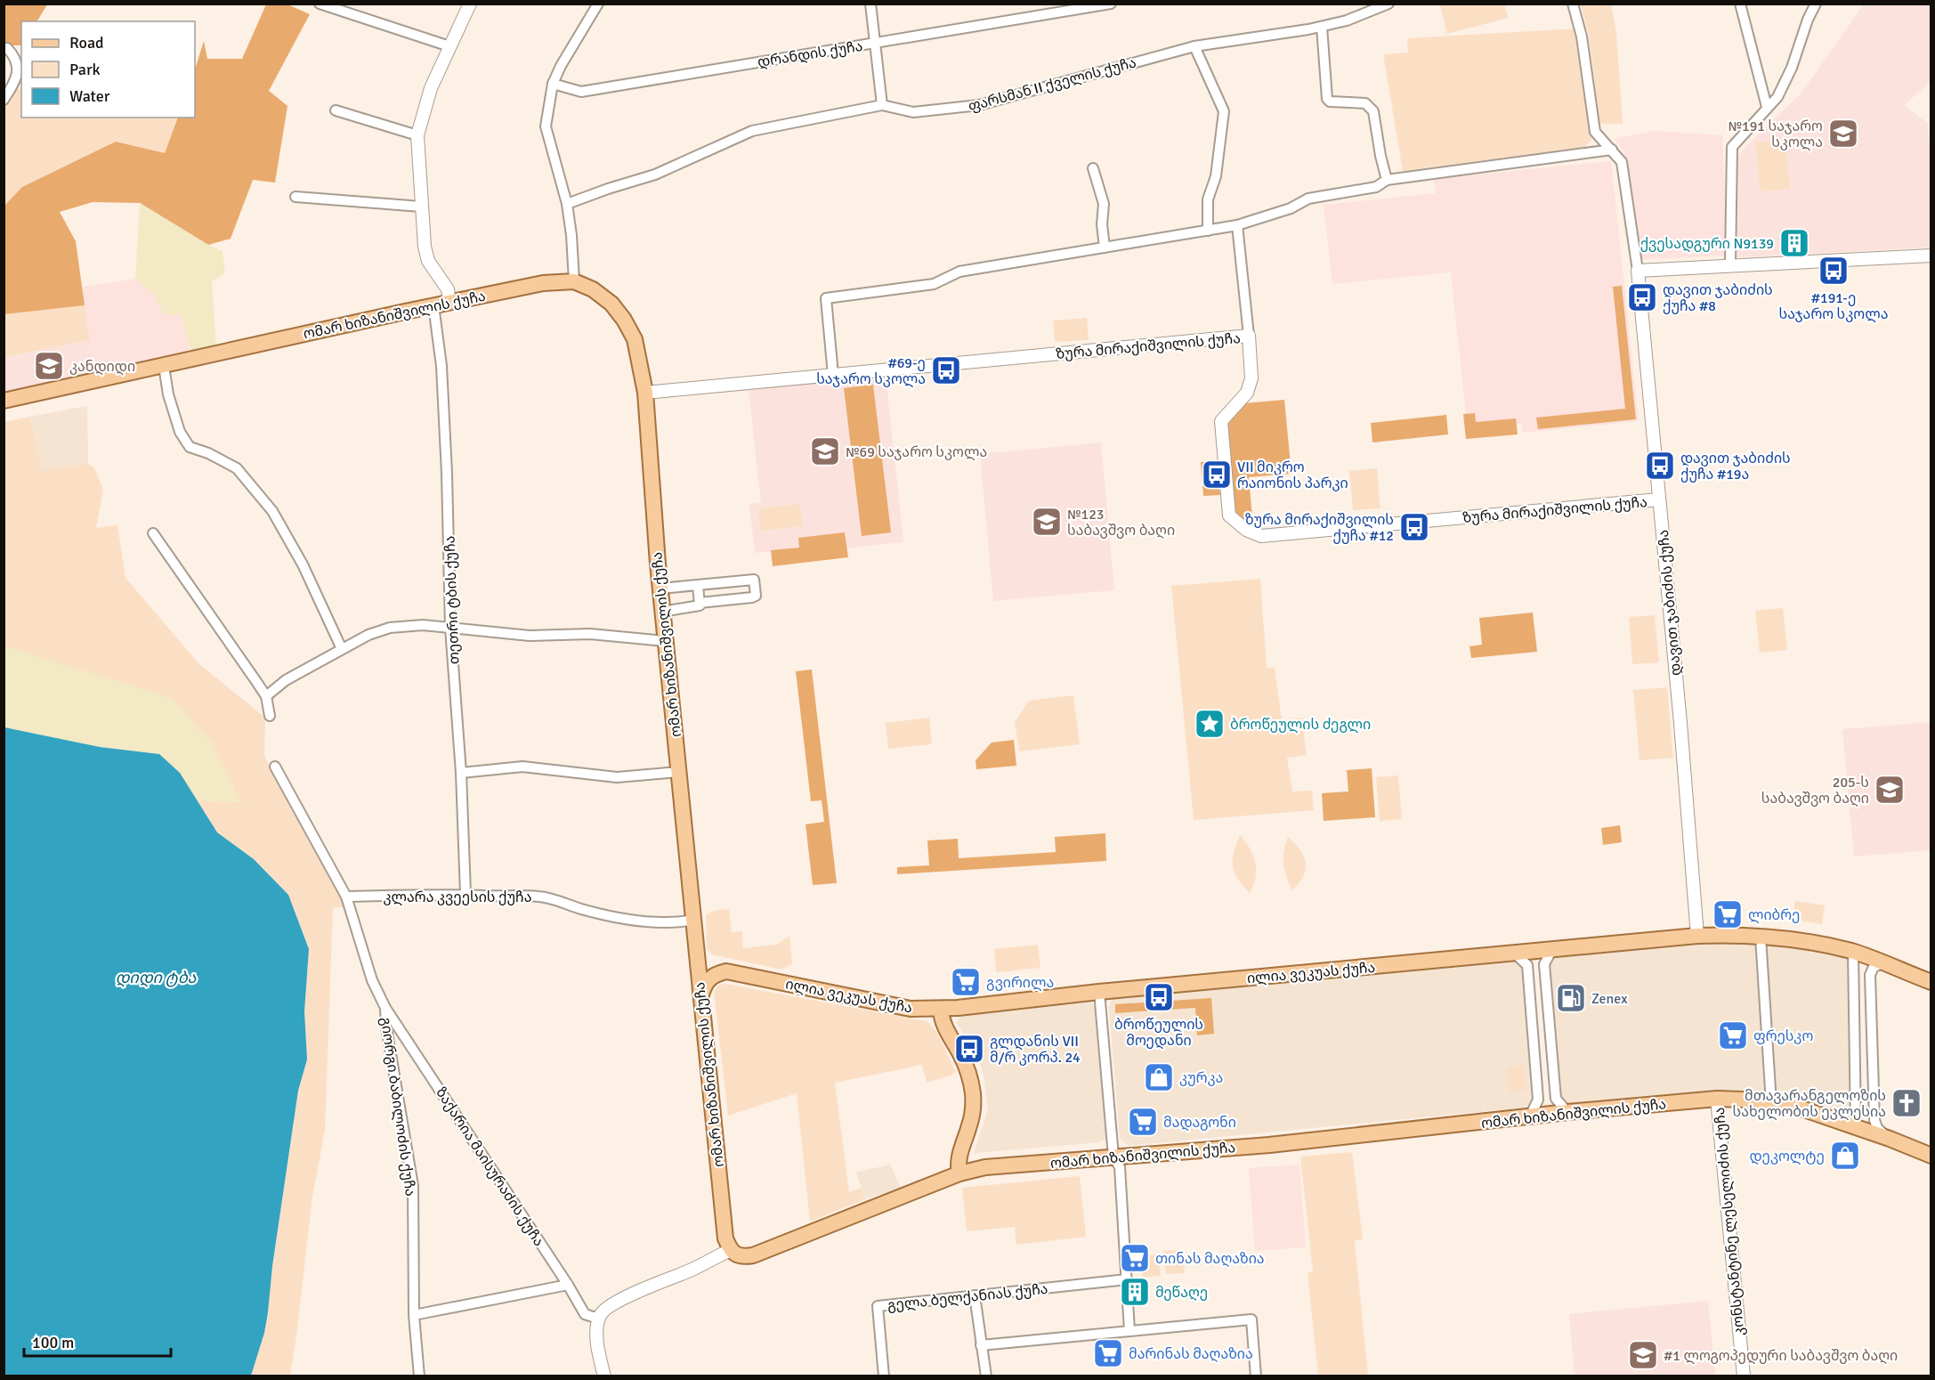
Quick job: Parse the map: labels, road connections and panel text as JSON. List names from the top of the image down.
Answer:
{
  "streets": {
    "main road": ["ომარ ხიზანიშვილის ქუჩა", "ილია ვეკუას ქუჩა"],
    "street": [
      "დრანდის ქუჩა",
      "ფარსმან II ქველის ქუჩა",
      "ზურა მირაქიშვილის ქუჩა",
      "თეთრი ტბის ქუჩა",
      "დავით ჯაბიძის ქუჩა",
      "კლარა კვეესის ქუჩა",
      "გიორგი ბაბილოძის ქუჩა",
      "ზაქარია მაისურაძის ქუჩა",
      "კონსტანტინე ლესელიძის ქუჩა",
      "გელა ბელქანიას ქუჩა"
    ]
  },
  "crossings": [
    ["ომარ ხიზანიშვილის ქუჩა", "ზურა მირაქიშვილის ქუჩა"],
    ["ომარ ხიზანიშვილის ქუჩა", "თეთრი ტბის ქუჩა"],
    ["ომარ ხიზანიშვილის ქუჩა", "კლარა კვეესის ქუჩა"],
    ["ომარ ხიზანიშვილის ქუჩა", "ილია ვეკუას ქუჩა"],
    ["ომარ ხიზანიშვილის ქუჩა", "კონსტანტინე ლესელიძის ქუჩა"],
    ["ზურა მირაქიშვილის ქუჩა", "დავით ჯაბიძის ქუჩა"],
    ["თეთრი ტბის ქუჩა", "კლარა კვეესის ქუჩა"],
    ["დავით ჯაბიძის ქუჩა", "ილია ვეკუას ქუჩა"],
    ["კლარა კვეესის ქუჩა", "გიორგი ბაბილოძის ქუჩა"],
    ["გიორგი ბაბილოძის ქუჩა", "ზაქარია მაისურაძის ქუჩა"]
  ],
  "water": ["დიდი ტბა"],
  "places": {
    "school or university": [
      "№191 საჯარო სკოლა",
      "კანდიდი",
      "№69 საჯარო სკოლა",
      "№123 საბავშვო ბაღი",
      "205-ს საბავშვო ბაღი",
      "#1 ლოგოპედური საბავშვო ბაღი"
    ],
    "building": ["ქვესადგური N9139", "მეწაღე"],
    "bus stop": [
      "#191-ე საჯარო სკოლა",
      "დავით ჯაბიძის ქუჩა #8",
      "#69-ე საჯარო სკოლა",
      "დავით ჯაბიძის ქუჩა #19ა",
      "VII მიკრო რაიონის პარკი",
      "ზურა მირაქიშვილის ქუჩა #12",
      "ბროწეულის მოედანი",
      "გლდანის VII მ/რ კორპ. 24"
    ],
    "place": ["ბროწეულის ძეგლი"],
    "supermarket": [
      "ლიბრე",
      "გვირილა",
      "ფრესკო",
      "მადაგონი",
      "თინას მაღაზია",
      "მარინას მაღაზია"
    ],
    "fuel station": ["Zenex"],
    "shop": ["კურკა", "დეკოლტე"],
    "church": ["მთავარანგელოზის სახელობის ეკლესია"]
  },
  "legend": ["Road", "Park", "Water"],
  "scale_bar": "100 m"
}
